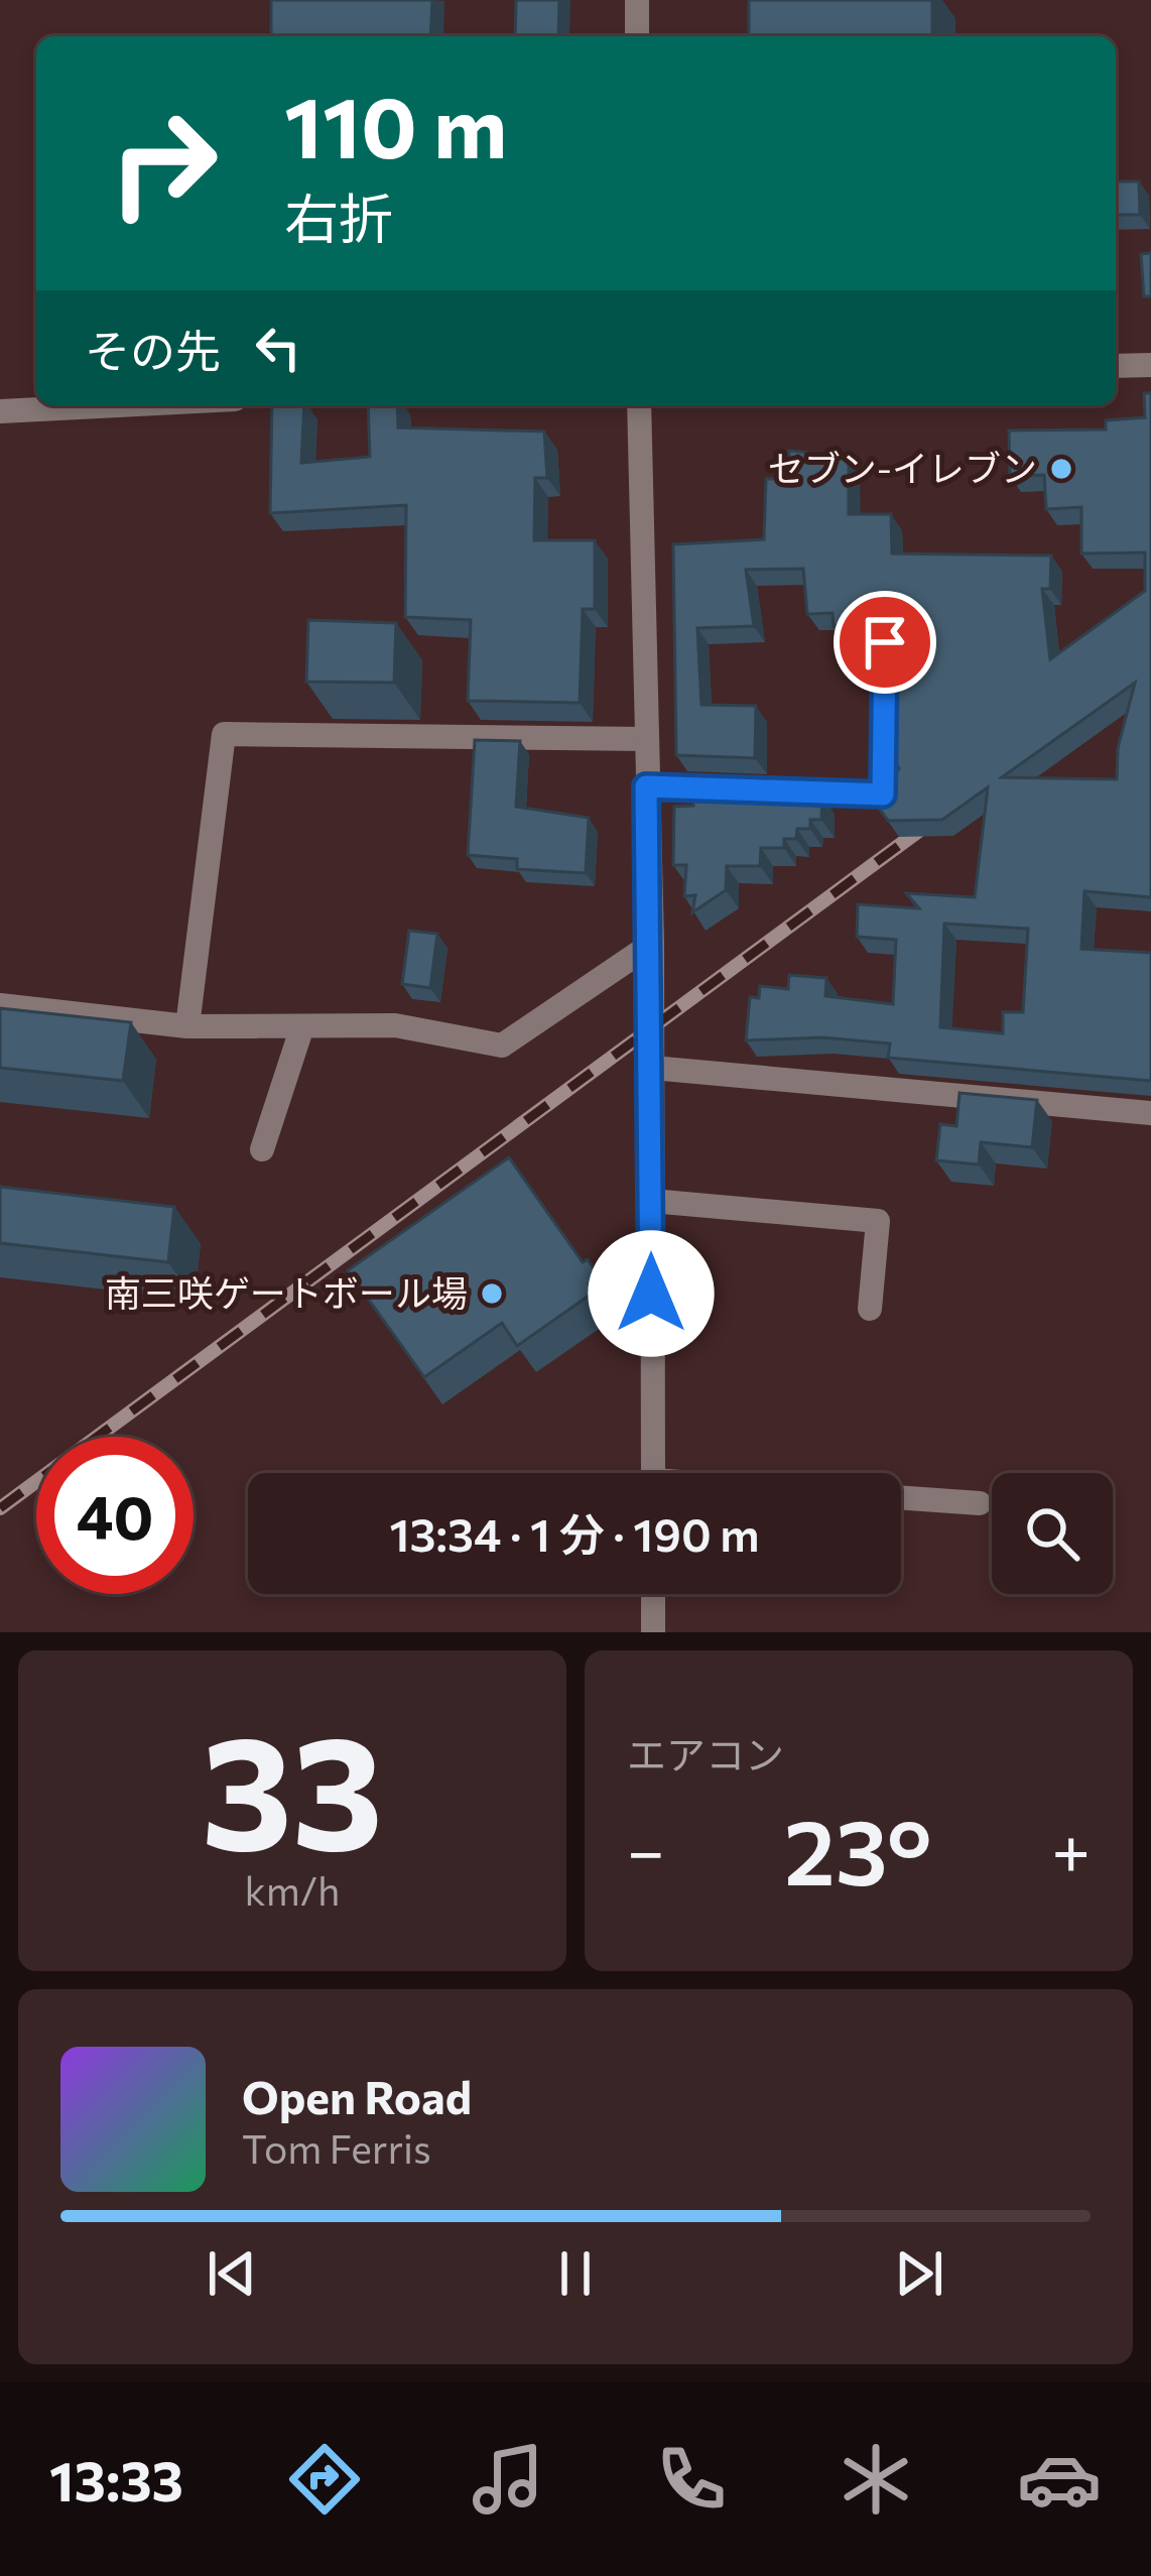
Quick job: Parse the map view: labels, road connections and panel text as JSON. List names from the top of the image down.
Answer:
{
  "places": ["セブン-イレブン", "南三咲ゲートボール場"],
  "page": {
    "turn": ["110 m", "右折"],
    "then": "その先",
    "limit": "40",
    "trip": "13:34 · 1 分 · 190 m",
    "tile": [
      ["33", "km/h"],
      "エアコン"
    ],
    "heat": ["−", "23°", "+"],
    "song": ["Open Road", "Tom Ferris"],
    "tabs": "13:33"
  }
}
